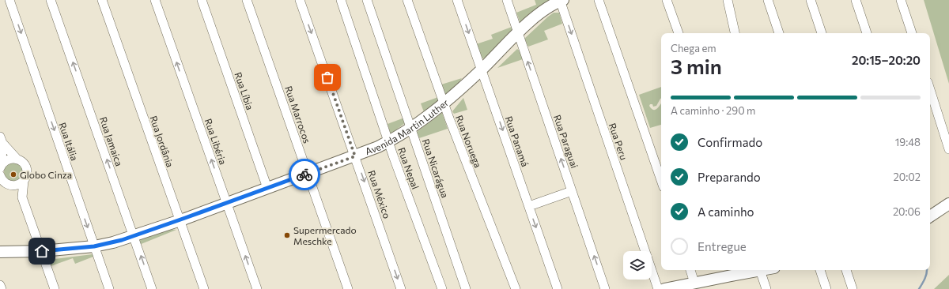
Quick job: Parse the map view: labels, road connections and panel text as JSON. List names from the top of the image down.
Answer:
{
  "streets": {
    "main road": ["Avenida Martin Luther"],
    "street": [
      "Rua Líbia",
      "Rua Marrocos",
      "Rua Itália",
      "Rua Jamaica",
      "Rua Jordânia",
      "Rua Libéria",
      "Rua Noruega",
      "Rua Panamá",
      "Rua Paraguai",
      "Rua Peru",
      "Rua Nepal",
      "Rua Nicarágua",
      "Rua México"
    ]
  },
  "crossings": [
    ["Rua Líbia", "Avenida Martin Luther"],
    ["Rua Marrocos", "Avenida Martin Luther"],
    ["Avenida Martin Luther", "Rua Itália"],
    ["Avenida Martin Luther", "Rua Jamaica"],
    ["Avenida Martin Luther", "Rua Jordânia"],
    ["Avenida Martin Luther", "Rua Libéria"],
    ["Avenida Martin Luther", "Rua Noruega"],
    ["Avenida Martin Luther", "Rua Panamá"],
    ["Avenida Martin Luther", "Rua Paraguai"],
    ["Avenida Martin Luther", "Rua Peru"],
    ["Avenida Martin Luther", "Rua Nepal"],
    ["Avenida Martin Luther", "Rua Nicarágua"],
    ["Avenida Martin Luther", "Rua México"]
  ],
  "one_way": [
    "Rua Jamaica",
    "Rua Libéria",
    "Rua Panamá",
    "Rua Paraguai",
    "Rua México"
  ],
  "places": ["Globo Cinza", "Supermercado Meschke"],
  "page": {
    "heading": ["3 min", "Chega em", "20:15–20:20"],
    "bar": "A caminho · 290 m",
    "list": [
      ["Confirmado", "19:48"],
      ["Preparando", "20:02"],
      ["A caminho", "20:06"],
      "Entregue"
    ]
  }
}
